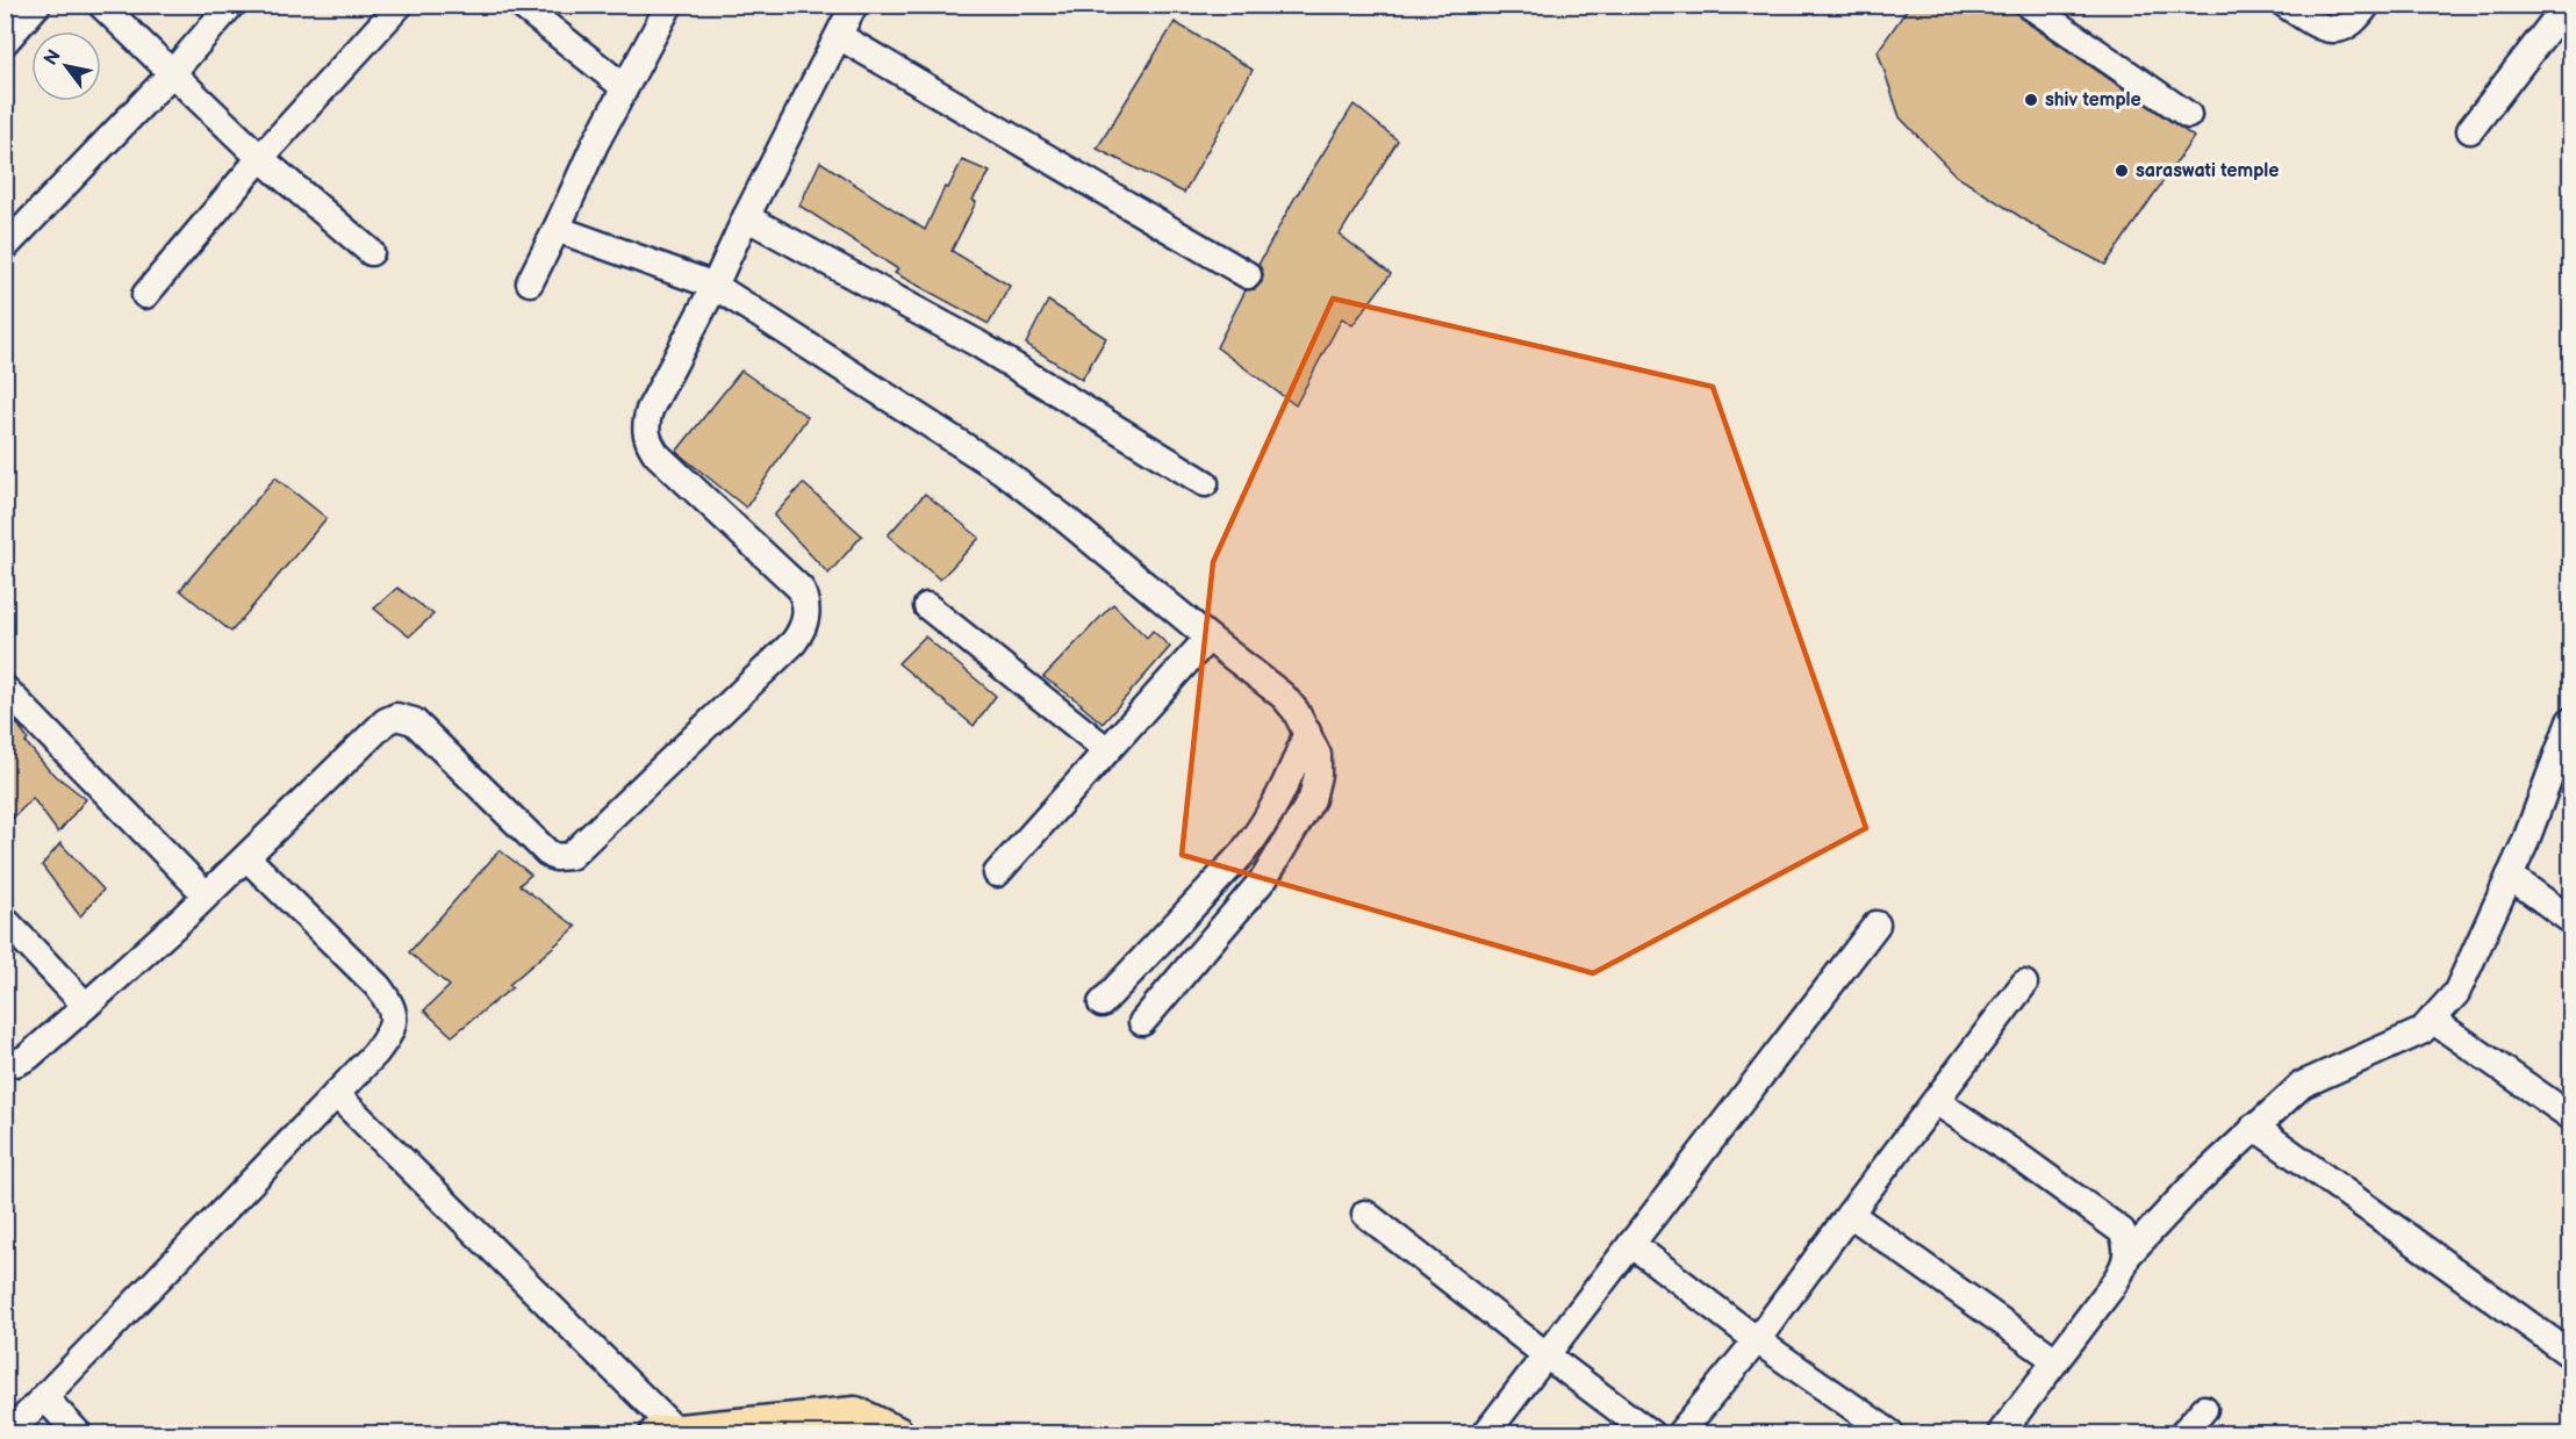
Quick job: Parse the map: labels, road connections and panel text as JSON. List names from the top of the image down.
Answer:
{
  "places": ["shiv temple", "saraswati temple"],
  "north": "top left"
}
